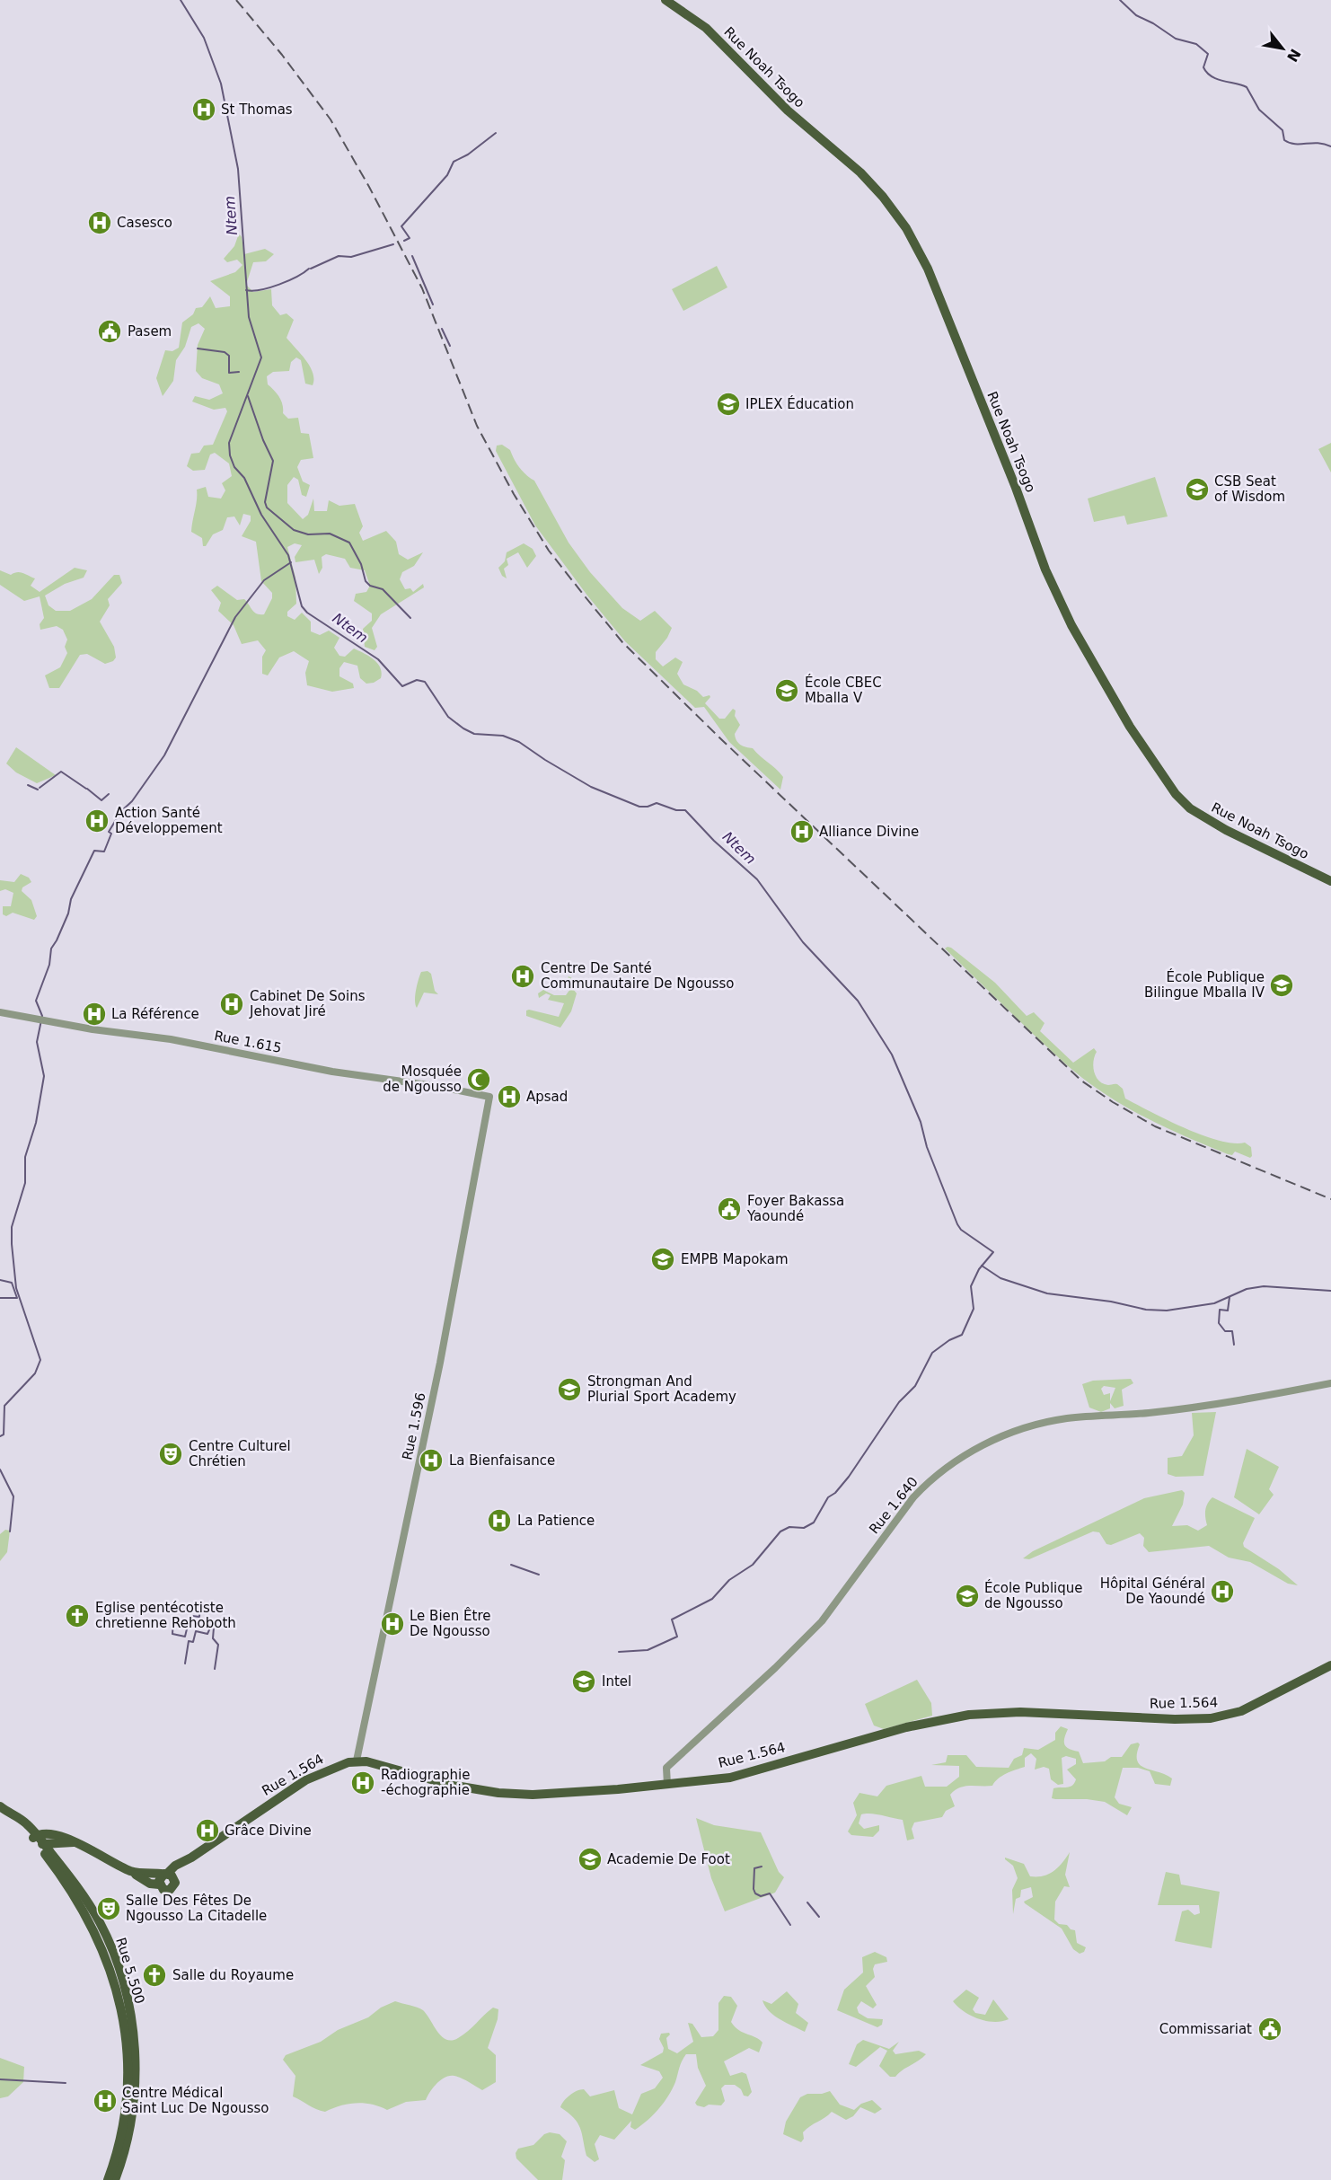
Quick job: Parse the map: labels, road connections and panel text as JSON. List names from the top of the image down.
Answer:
{
  "streets": {
    "main road": ["Rue Noah Tsogo", "Rue 1.564", "Rue 5.500"],
    "street": ["Rue 1.615", "Rue 1.596", "Rue 1.640"]
  },
  "crossings": [
    ["Rue 1.615", "Rue 1.596"],
    ["Rue 1.596", "Rue 1.564"],
    ["Rue 1.640", "Rue 1.564"]
  ],
  "water": ["Ntem"],
  "places": {
    "hospital": [
      "St Thomas",
      "Casesco",
      "Action Santé Développement",
      "Alliance Divine",
      "Centre De Santé Communautaire De Ngousso",
      "Cabinet De Soins Jehovat Jiré",
      "La Référence",
      "Apsad",
      "La Bienfaisance",
      "La Patience",
      "Hôpital Général De Yaoundé",
      "Le Bien Être De Ngousso",
      "Radiographie -échographie",
      "Grâce Divine",
      "Centre Médical Saint Luc De Ngousso"
    ],
    "public building": ["Pasem", "Foyer Bakassa Yaoundé", "Commissariat"],
    "school or university": [
      "IPLEX Éducation",
      "CSB Seat of Wisdom",
      "École CBEC Mballa V",
      "École Publique Bilingue Mballa IV",
      "EMPB Mapokam",
      "Strongman And Plurial Sport Academy",
      "École Publique de Ngousso",
      "Intel",
      "Academie De Foot"
    ],
    "mosque": ["Mosquée de Ngousso"],
    "theatre": ["Centre Culturel Chrétien", "Salle Des Fêtes De Ngousso La Citadelle"],
    "church": ["Eglise pentécotiste chretienne Rehoboth", "Salle du Royaume"]
  },
  "north": "bottom right"
}
